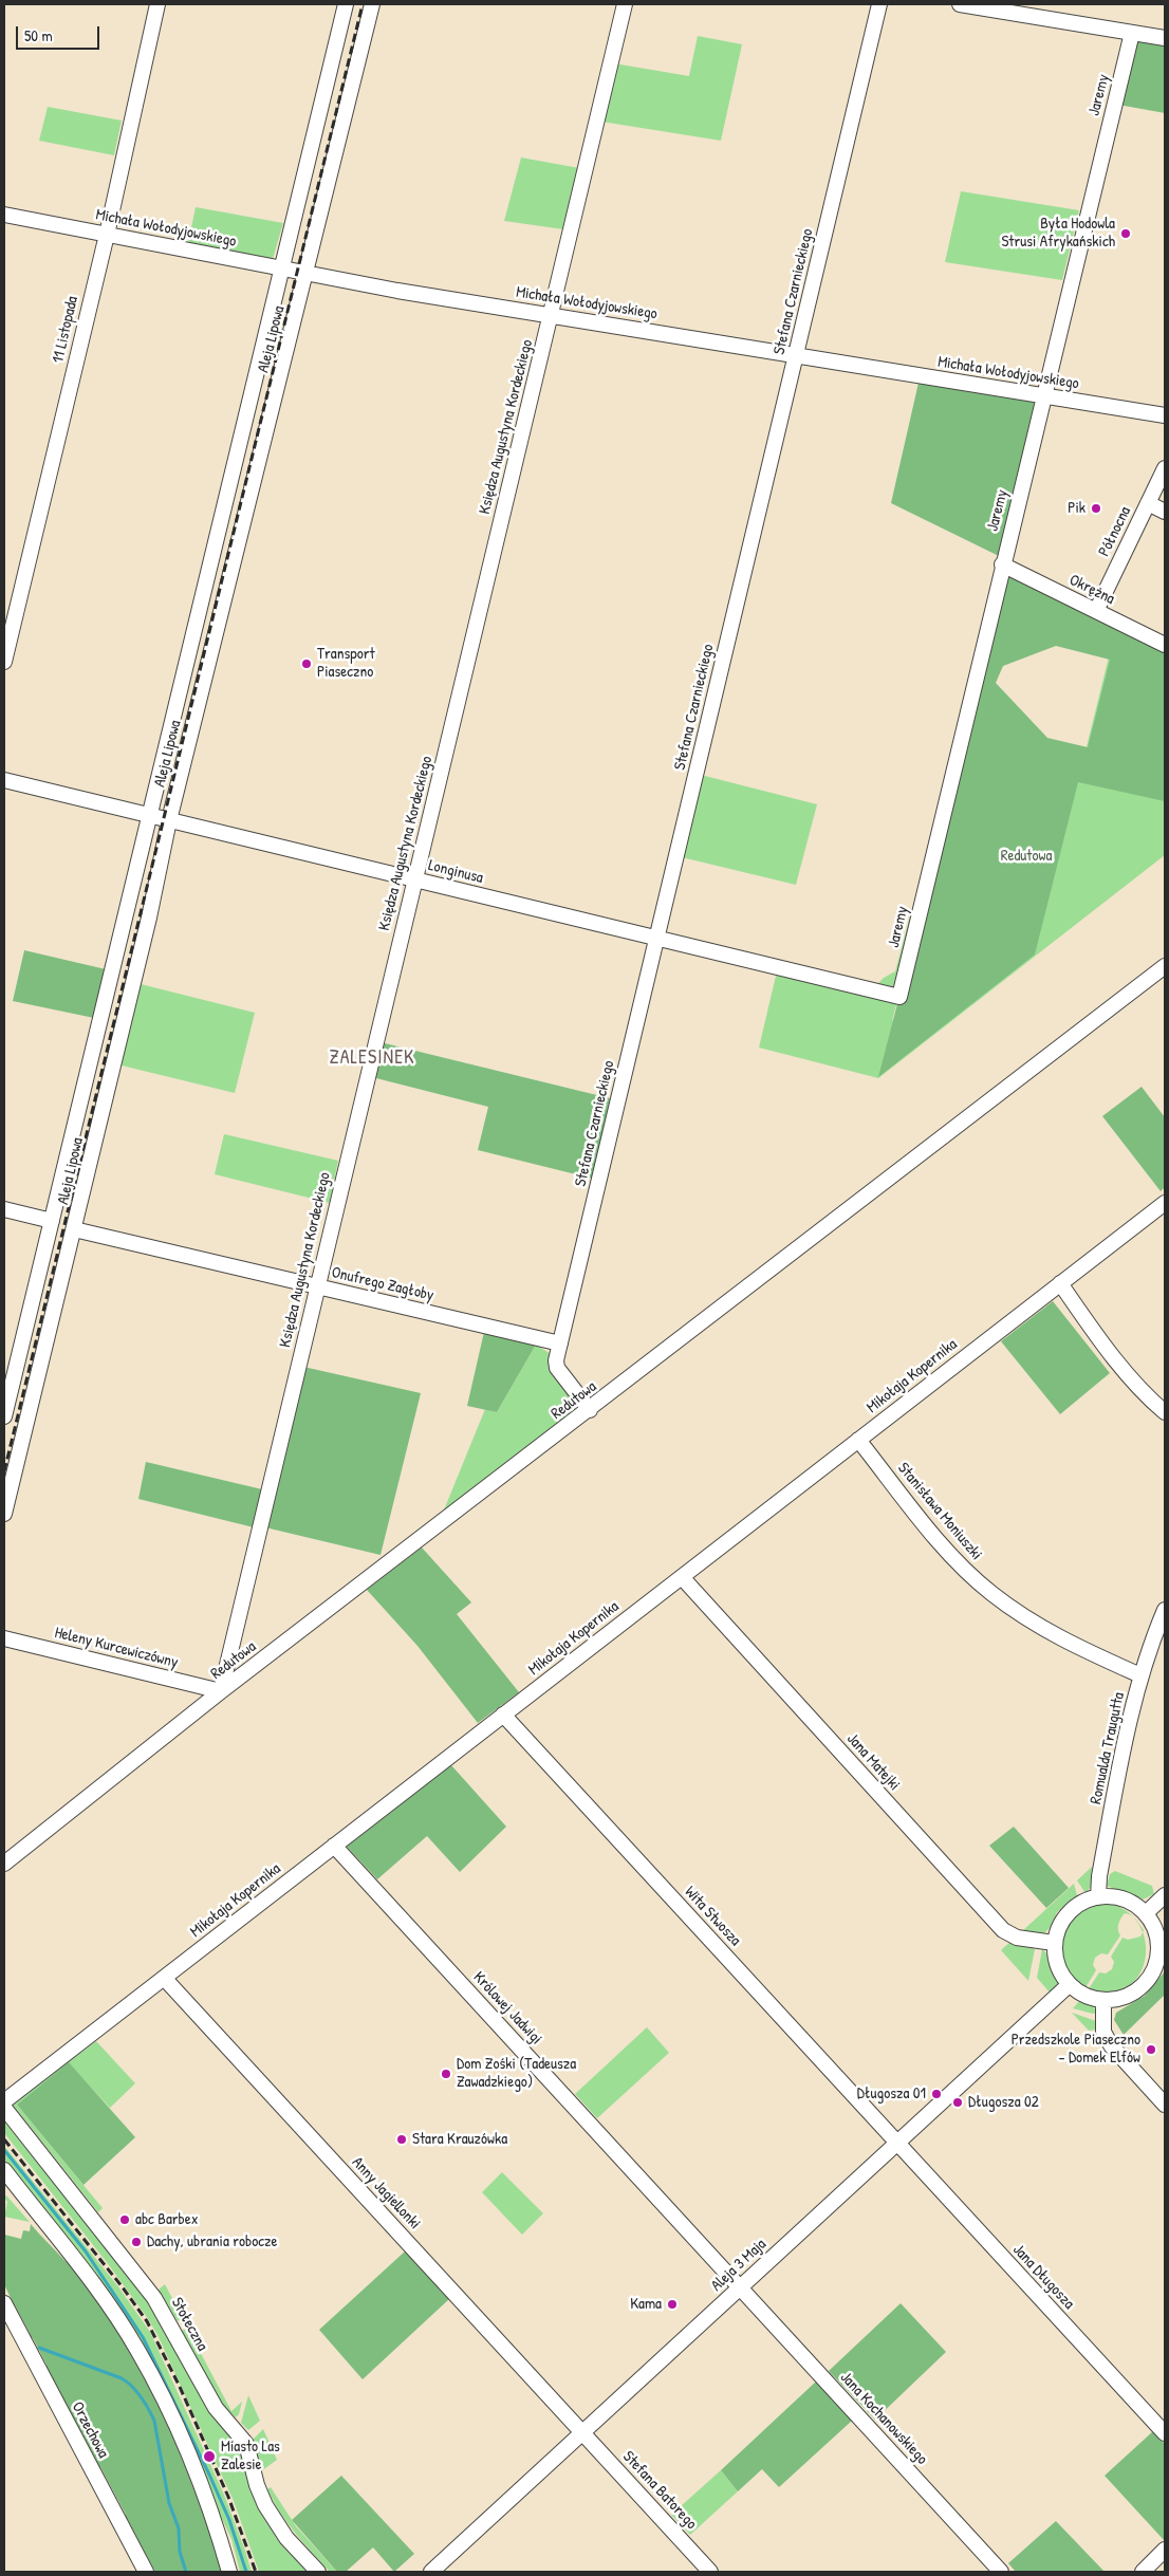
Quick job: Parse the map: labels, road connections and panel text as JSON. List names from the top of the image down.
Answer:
{
  "streets": {
    "street": [
      "Jaremy",
      "Michała Wołodyjowskiego",
      "Stefana Czarnieckiego",
      "11 Listopada",
      "Aleja Lipowa",
      "Księdza Augustyna Kordeckiego",
      "Północna",
      "Okrężna",
      "Longinusa",
      "Onufrego Zagłoby",
      "Mikołaja Kopernika",
      "Redutowa",
      "Stanisława Moniuszki",
      "Heleny Kurcewiczówny",
      "Romualda Traugutta",
      "Jana Matejki",
      "Wita Stwosza",
      "Królowej Jadwigi",
      "Anny Jagiellonki",
      "Aleja 3 Maja",
      "Jana Długosza",
      "Stołeczna",
      "Jana Kochanowskiego",
      "Orzechowa",
      "Stefana Batorego"
    ]
  },
  "crossings": [
    ["Jaremy", "Michała Wołodyjowskiego"],
    ["Jaremy", "Okrężna"],
    ["Jaremy", "Longinusa"],
    ["Michała Wołodyjowskiego", "Stefana Czarnieckiego"],
    ["Michała Wołodyjowskiego", "11 Listopada"],
    ["Michała Wołodyjowskiego", "Aleja Lipowa"],
    ["Michała Wołodyjowskiego", "Księdza Augustyna Kordeckiego"],
    ["Stefana Czarnieckiego", "Longinusa"],
    ["Stefana Czarnieckiego", "Onufrego Zagłoby"],
    ["Stefana Czarnieckiego", "Redutowa"],
    ["Aleja Lipowa", "Longinusa"],
    ["Aleja Lipowa", "Onufrego Zagłoby"],
    ["Księdza Augustyna Kordeckiego", "Longinusa"],
    ["Księdza Augustyna Kordeckiego", "Onufrego Zagłoby"],
    ["Księdza Augustyna Kordeckiego", "Redutowa"],
    ["Księdza Augustyna Kordeckiego", "Heleny Kurcewiczówny"],
    ["Północna", "Okrężna"],
    ["Mikołaja Kopernika", "Stanisława Moniuszki"],
    ["Mikołaja Kopernika", "Jana Matejki"],
    ["Mikołaja Kopernika", "Wita Stwosza"],
    ["Mikołaja Kopernika", "Królowej Jadwigi"],
    ["Mikołaja Kopernika", "Anny Jagiellonki"],
    ["Redutowa", "Heleny Kurcewiczówny"],
    ["Stanisława Moniuszki", "Romualda Traugutta"],
    ["Romualda Traugutta", "Jana Matejki"],
    ["Romualda Traugutta", "Aleja 3 Maja"],
    ["Jana Matejki", "Aleja 3 Maja"],
    ["Wita Stwosza", "Aleja 3 Maja"],
    ["Wita Stwosza", "Jana Długosza"],
    ["Królowej Jadwigi", "Aleja 3 Maja"],
    ["Królowej Jadwigi", "Jana Kochanowskiego"],
    ["Anny Jagiellonki", "Aleja 3 Maja"],
    ["Anny Jagiellonki", "Stefana Batorego"],
    ["Aleja 3 Maja", "Jana Długosza"],
    ["Aleja 3 Maja", "Jana Kochanowskiego"],
    ["Aleja 3 Maja", "Stefana Batorego"]
  ],
  "districts": ["ZALESINEK"],
  "parks": ["Redutowa"],
  "places": [
    "Była Hodowla Strusi Afrykańskich",
    "Pik",
    "Transport Piaseczno",
    "Przedszkole Piaseczno - Domek Elfów",
    "Dom Zośki (Tadeusza Zawadzkiego)",
    "Długosza 01",
    "Długosza 02",
    "Stara Krauzówka",
    "abc Barbex",
    "Dachy, ubrania robocze",
    "Kama",
    "Miasto Las Zalesie"
  ],
  "scale_bar": "50 m"
}
